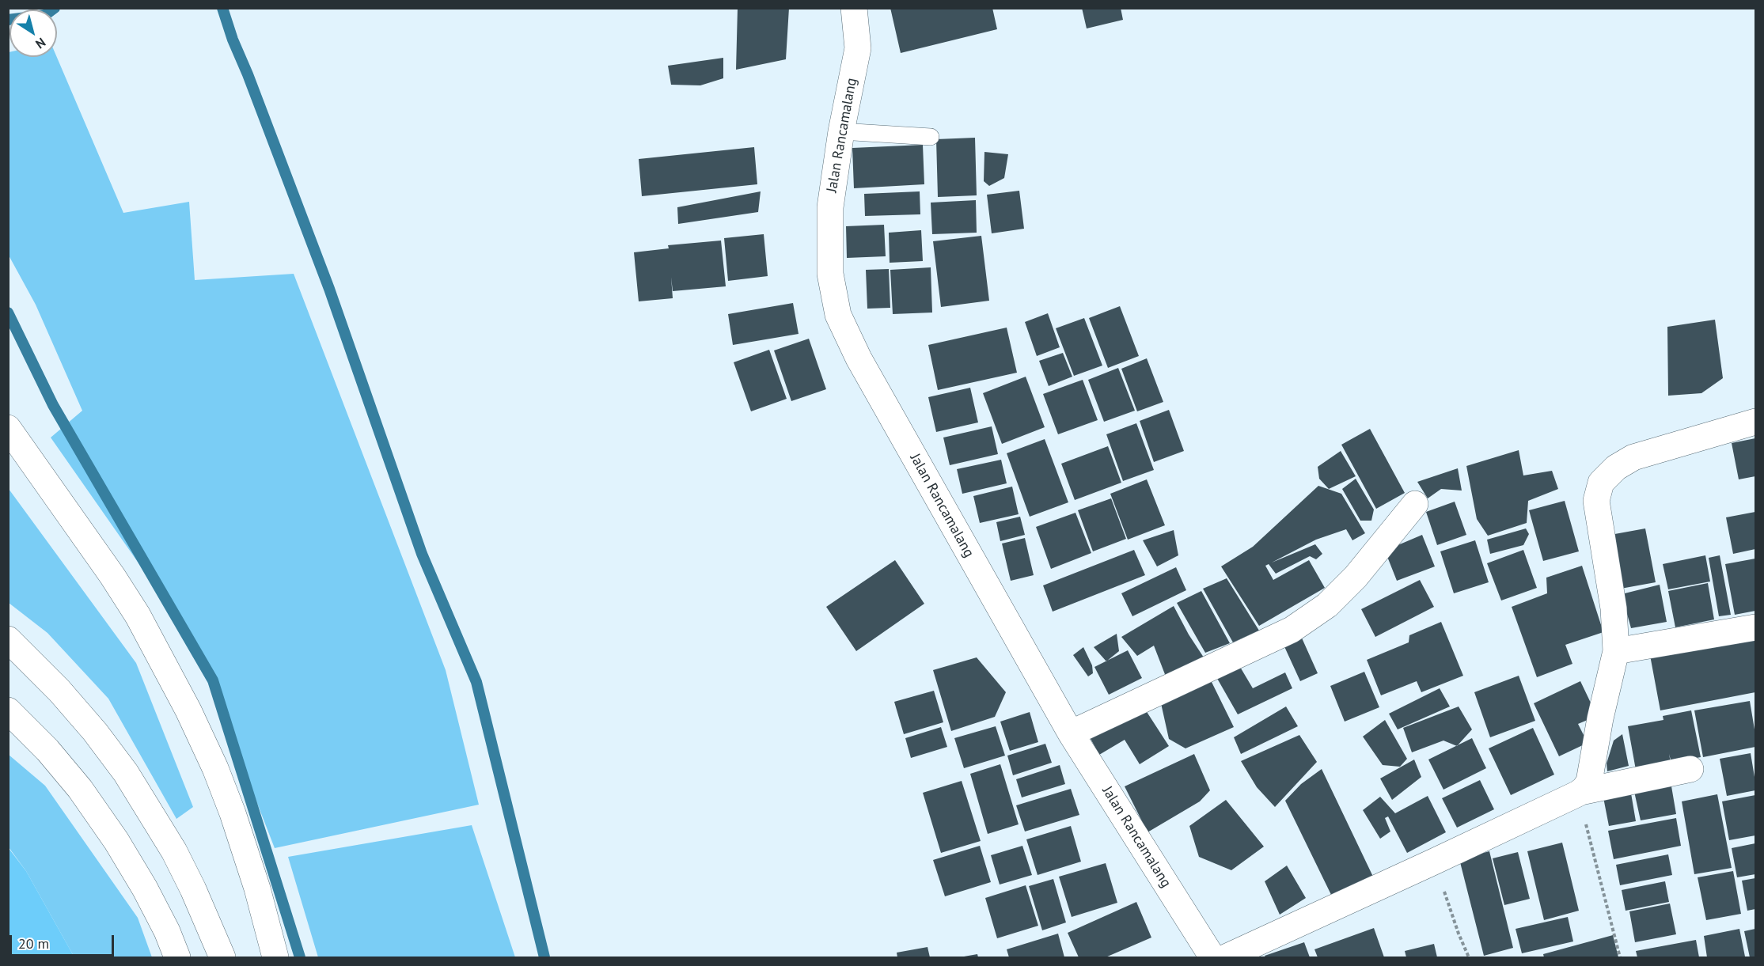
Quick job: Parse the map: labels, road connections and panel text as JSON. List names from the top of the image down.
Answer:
{
  "streets": {
    "main road": ["Jalan Rancamalang"]
  },
  "scale_bar": "20 m",
  "north": "bottom right"
}
